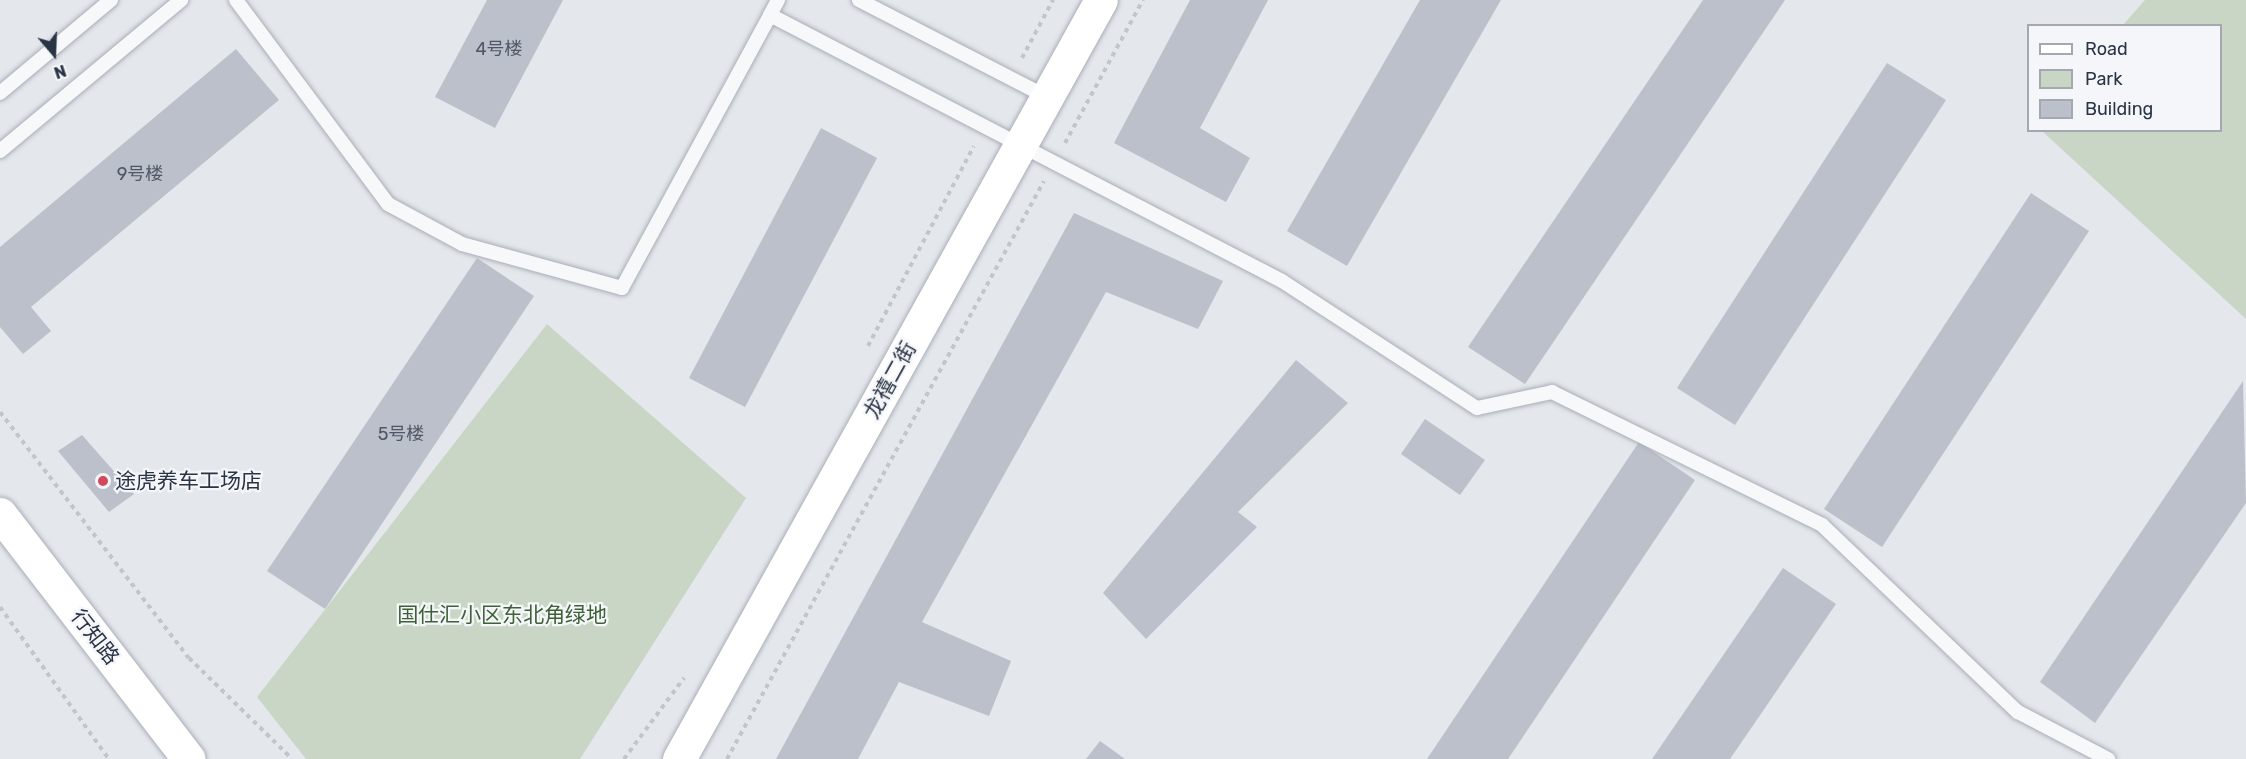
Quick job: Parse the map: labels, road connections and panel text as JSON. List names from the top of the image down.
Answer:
{
  "streets": {
    "street": ["龙禧二街", "行知路"]
  },
  "parks": ["国仕汇小区东北角绿地"],
  "places": ["途虎养车工场店"],
  "house_numbers": ["4号楼", "9号楼", "5号楼"],
  "legend": ["Road", "Park", "Building"],
  "north": "bottom"
}
